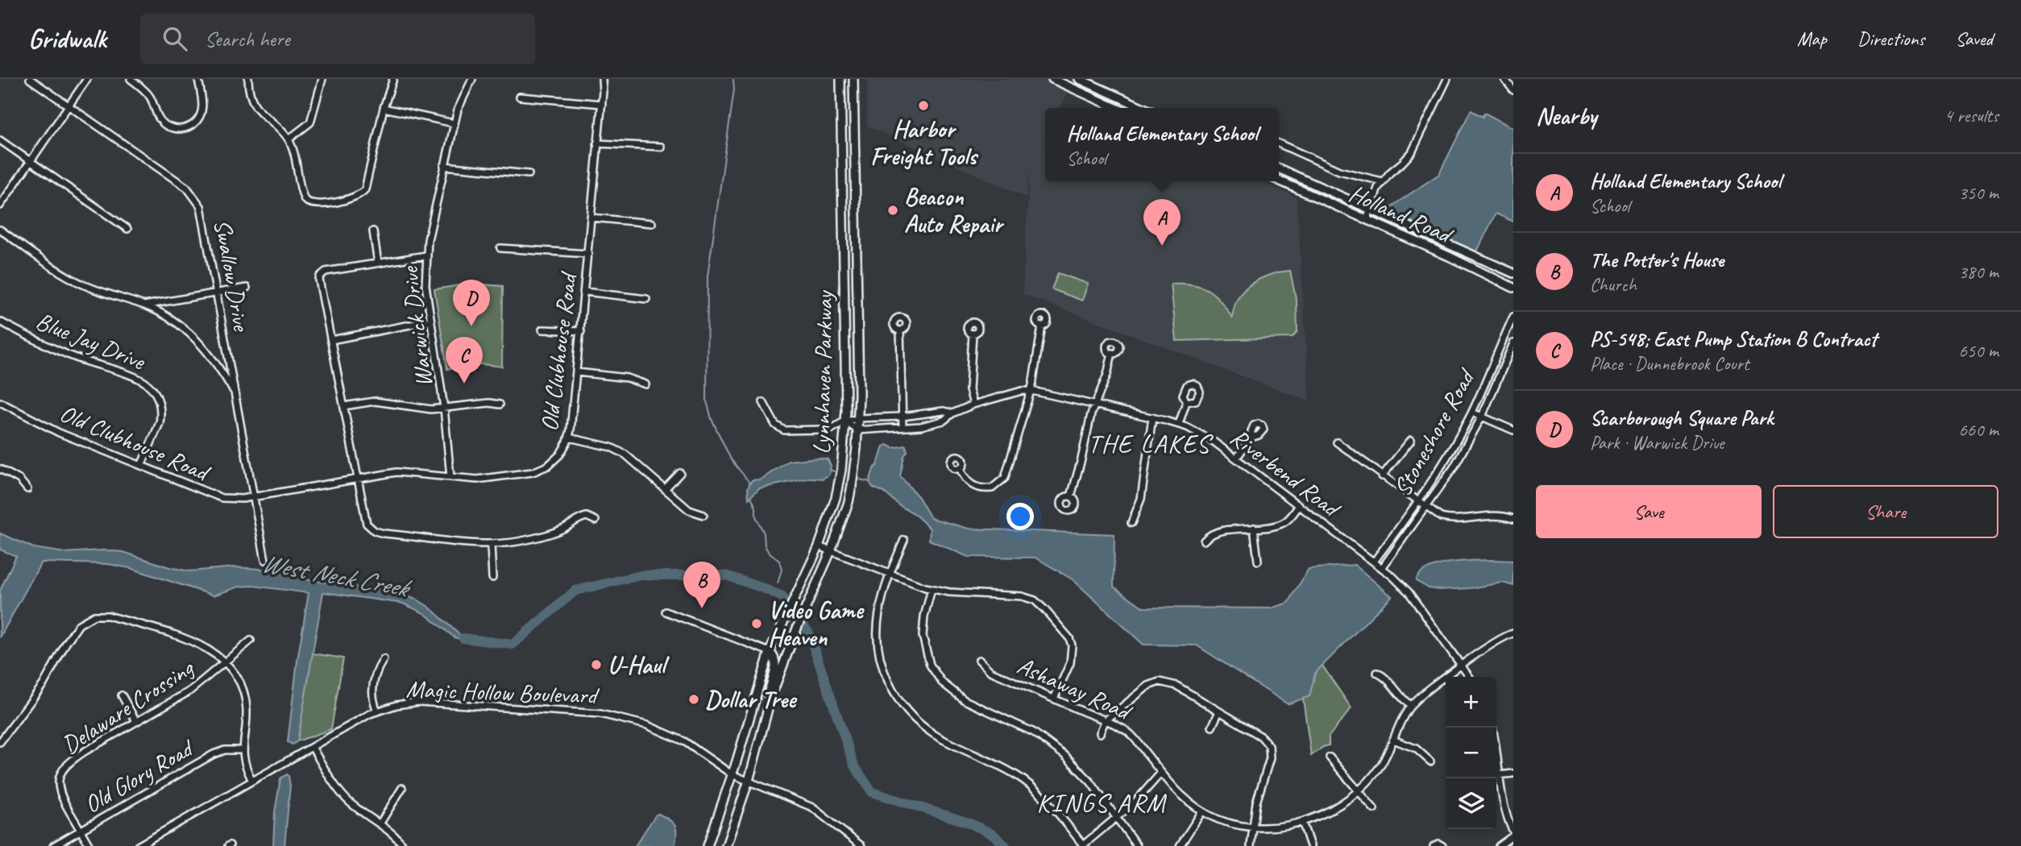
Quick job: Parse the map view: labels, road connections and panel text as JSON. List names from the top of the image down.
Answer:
{
  "streets": {
    "main road": ["Holland Road", "Lynnhaven Parkway"],
    "street": [
      "Swallow Drive",
      "Warwick Drive",
      "Blue Jay Drive",
      "Old Clubhouse Road",
      "Stoneshore Road",
      "Riverbend Road",
      "Ashaway Road",
      "Magic Hollow Boulevard",
      "Delaware Crossing",
      "Old Glory Road"
    ]
  },
  "crossings": [
    ["Swallow Drive", "Old Clubhouse Road"],
    ["Warwick Drive", "Old Clubhouse Road"],
    ["Blue Jay Drive", "Old Clubhouse Road"],
    ["Lynnhaven Parkway", "Riverbend Road"],
    ["Lynnhaven Parkway", "Magic Hollow Boulevard"],
    ["Stoneshore Road", "Riverbend Road"],
    ["Riverbend Road", "Ashaway Road"],
    ["Delaware Crossing", "Old Glory Road"]
  ],
  "districts": ["THE LAKES", "KINGS ARM"],
  "water": ["West Neck Creek"],
  "places": [
    "Harbor Freight Tools",
    "Beacon Auto Repair",
    "Video Game Heaven",
    "U-Haul",
    "Dollar Tree"
  ],
  "page": {
    "header": "Gridwalk",
    "search": "Search here",
    "nav": ["Map", "Directions", "Saved"],
    "heading": ["Nearby", "4 results"],
    "popup": ["Holland Elementary School", "School"],
    "list": [
      {
        "mark": "A",
        "name": "Holland Elementary School",
        "note": "School",
        "value": "350 m"
      },
      {
        "mark": "B",
        "name": "The Potter's House",
        "note": "Church",
        "value": "380 m"
      },
      {
        "mark": "C",
        "name": "PS-548; East Pump Station B Contract",
        "note": "Place · Dunnebrook Court",
        "value": "650 m"
      },
      {
        "mark": "D",
        "name": "Scarborough Square Park",
        "note": "Park · Warwick Drive",
        "value": "660 m"
      }
    ],
    "pins": [
      "A",
      "D",
      "C",
      "B"
    ],
    "buttons": ["Save", "Share"],
    "map_buttons": ["+", "−"]
  }
}
